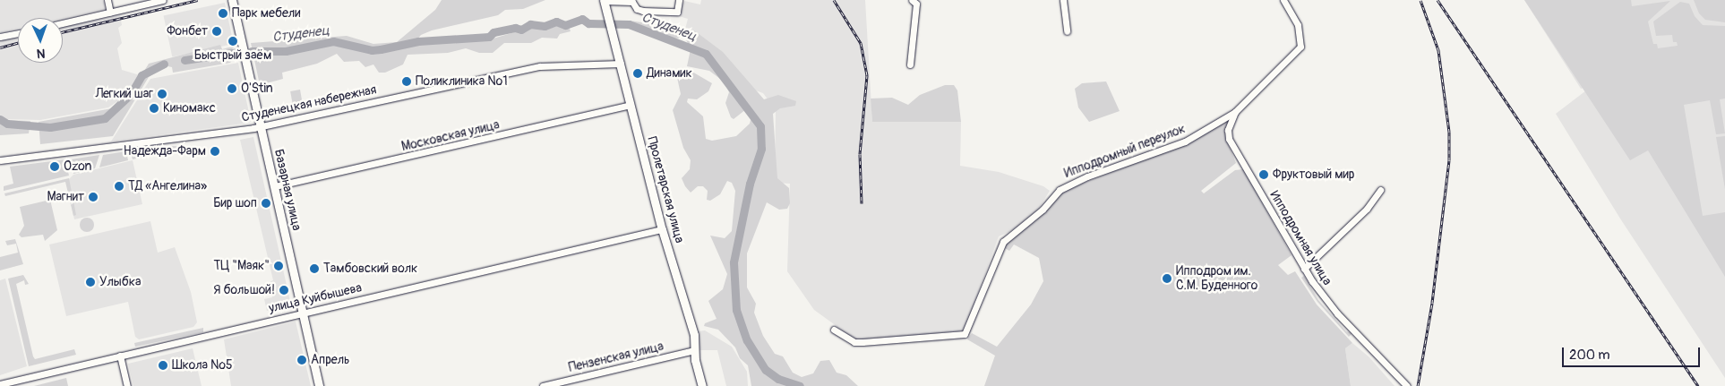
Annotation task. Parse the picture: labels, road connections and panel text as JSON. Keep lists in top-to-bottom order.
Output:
{
  "streets": {
    "main road": ["Базарная улица", "Пролетарская улица"],
    "street": [
      "Студенецкая набережная",
      "Московская улица",
      "Ипподромный переулок",
      "Ипподромная улица",
      "улица Куйбышева",
      "Пензенская улица"
    ]
  },
  "crossings": [
    ["Студенецкая набережная", "Базарная улица"],
    ["Студенецкая набережная", "Пролетарская улица"],
    ["Московская улица", "Базарная улица"],
    ["Московская улица", "Пролетарская улица"],
    ["Ипподромный переулок", "Ипподромная улица"],
    ["Базарная улица", "улица Куйбышева"],
    ["Пролетарская улица", "улица Куйбышева"],
    ["Пролетарская улица", "Пензенская улица"]
  ],
  "water": ["Студенец"],
  "places": [
    "Парк мебели",
    "Фонбет",
    "Быстрый заём",
    "Динамик",
    "Поликлиника №1",
    "O'Stin",
    "Легкий шаг",
    "Киномакс",
    "Надежда-Фарм",
    "Ozon",
    "Фруктовый мир",
    "ТД «Ангелина»",
    "Магнит",
    "Бир шоп",
    "ТЦ \"Маяк\"",
    "Тамбовский волк",
    "Ипподром им. С.М. Буденного",
    "Улыбка",
    "Я большой!",
    "Апрель",
    "Школа №5"
  ],
  "scale_bar": "200 m",
  "north": "bottom"
}
